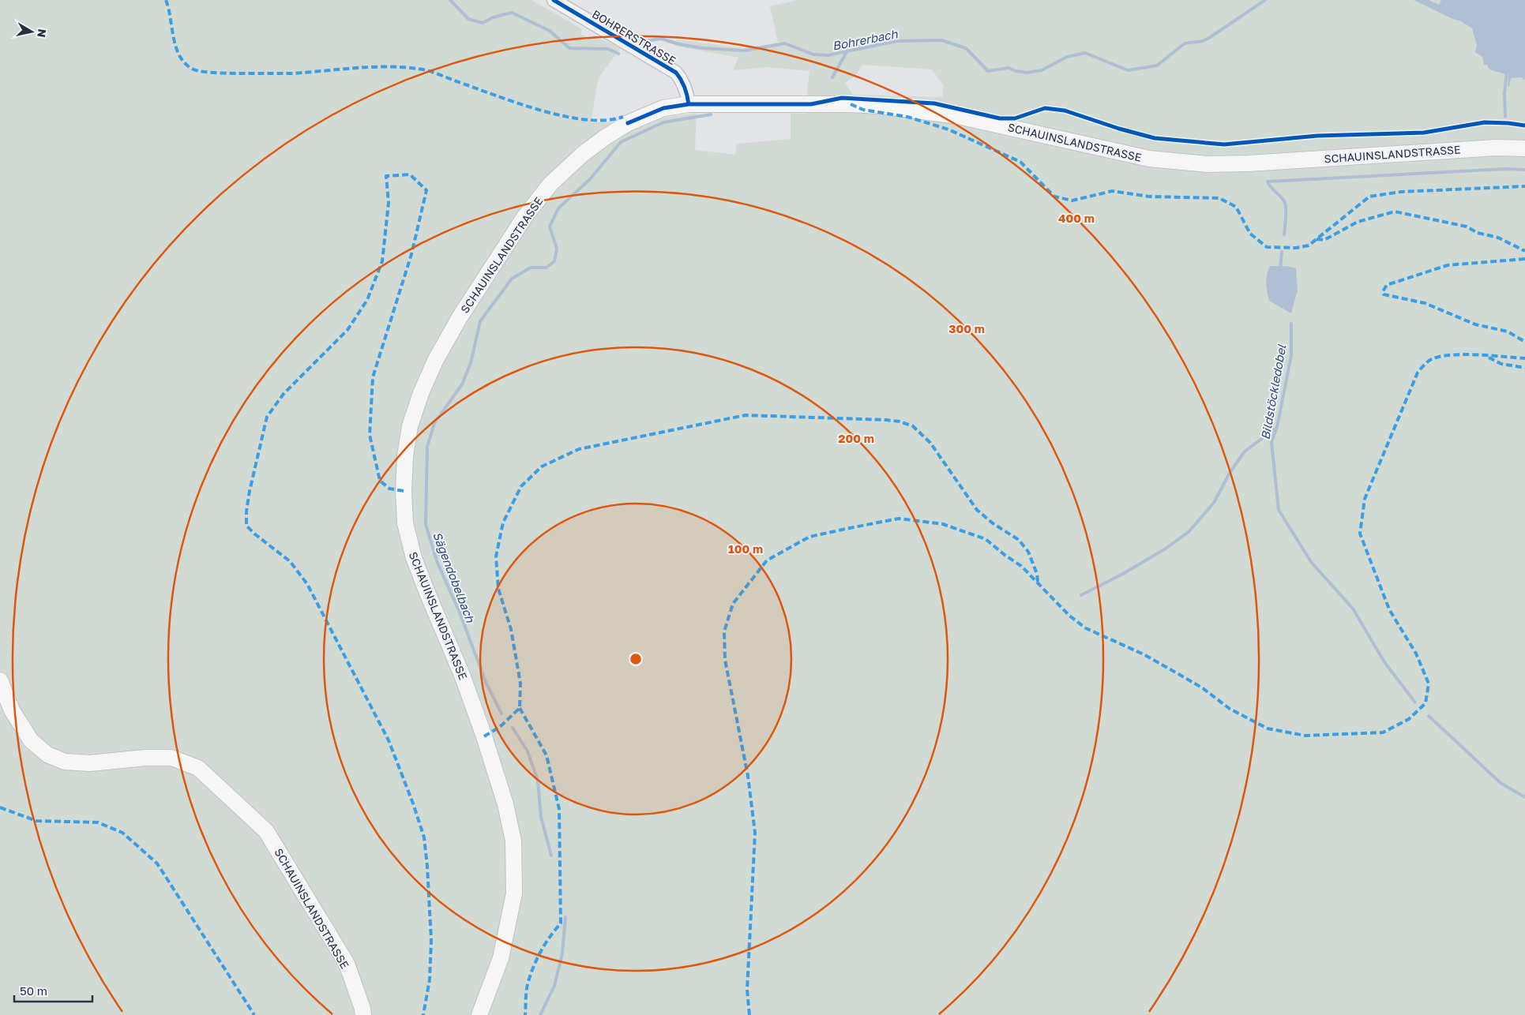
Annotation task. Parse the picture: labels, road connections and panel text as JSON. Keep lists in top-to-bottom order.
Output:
{
  "streets": {
    "main road": ["SCHAUINSLANDSTRASSE"],
    "street": ["BOHRERSTRASSE"]
  },
  "crossings": [
    ["BOHRERSTRASSE", "SCHAUINSLANDSTRASSE"]
  ],
  "water": ["Bohrerbach", "Bildstöckledobel", "Sägendobelbach"],
  "scale_bar": "50 m",
  "north": "right",
  "rings": [
    "400 m",
    "300 m",
    "200 m",
    "100 m"
  ]
}
